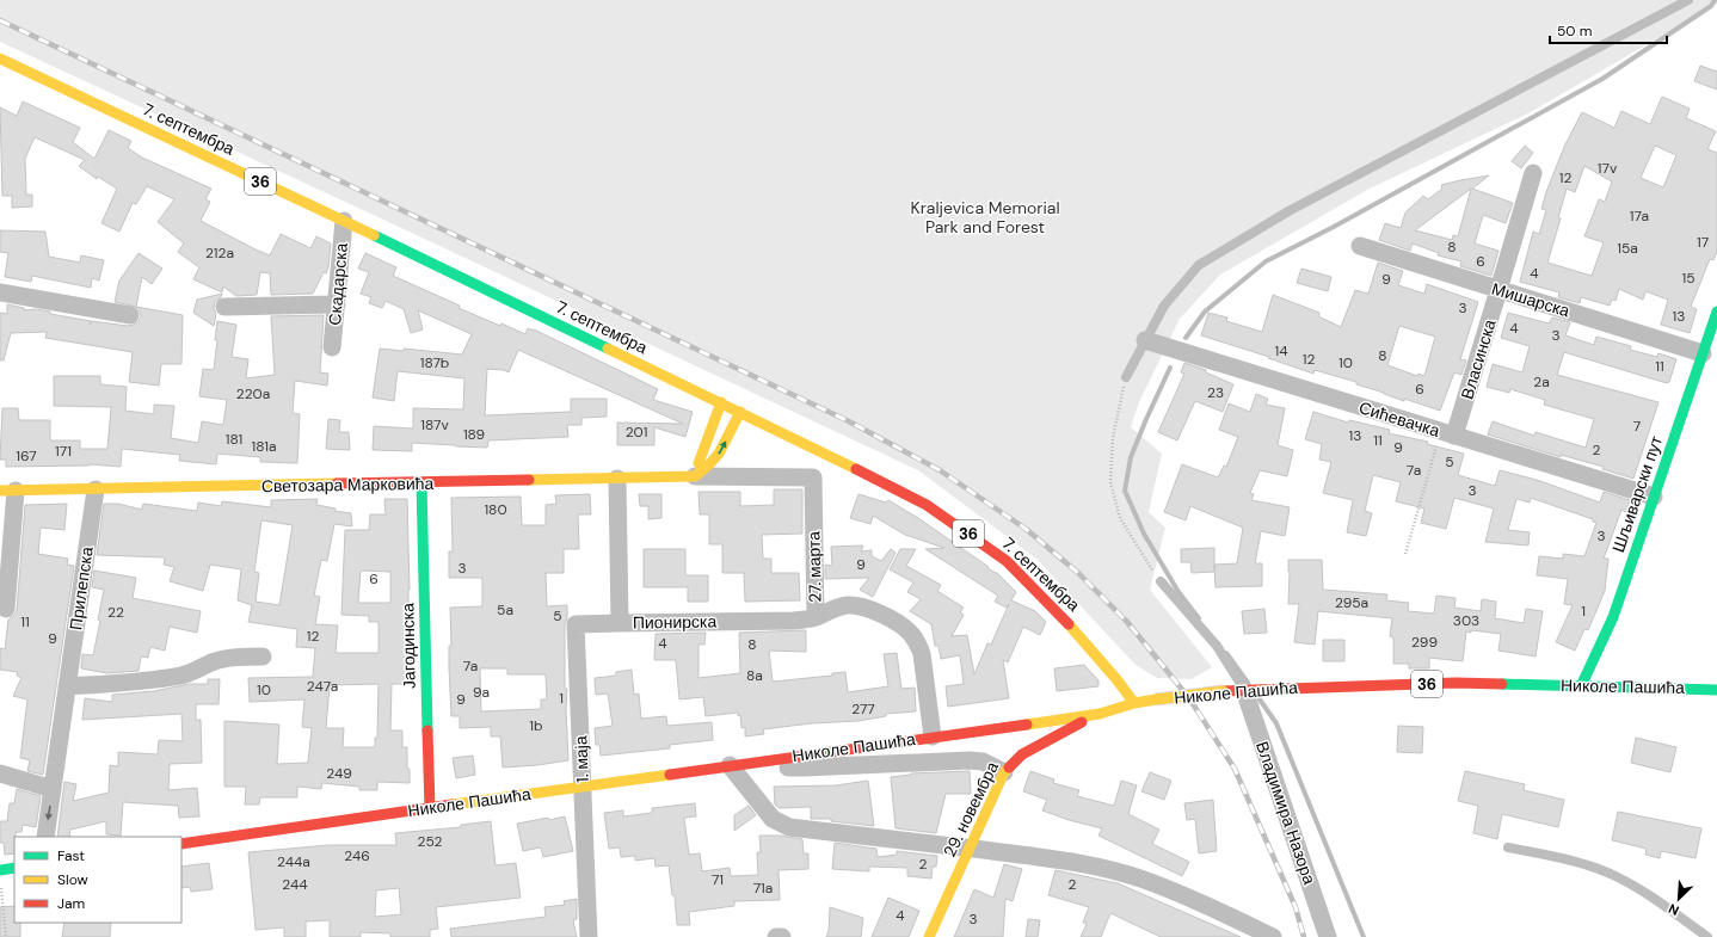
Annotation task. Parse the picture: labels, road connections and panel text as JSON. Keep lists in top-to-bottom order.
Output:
{
  "streets": {
    "street": [
      "7. септембра",
      "36",
      "Скадарска",
      "Мишарска",
      "Власинска",
      "Сићевачка",
      "Светозара Марковића",
      "Шљиварски пут",
      "27. марта",
      "Прилепска",
      "Пионирска",
      "Јагодинска",
      "Николе Пашића",
      "1. маја",
      "29. новембра",
      "Владимира Назора"
    ]
  },
  "crossings": [
    ["7. септембра", "Скадарска"],
    ["7. септембра", "Николе Пашића"],
    ["Мишарска", "Власинска"],
    ["Мишарска", "Шљиварски пут"],
    ["Власинска", "Сићевачка"],
    ["Сићевачка", "Шљиварски пут"],
    ["Светозара Марковића", "27. марта"],
    ["Светозара Марковића", "Прилепска"],
    ["Светозара Марковића", "Пионирска"],
    ["Светозара Марковића", "Јагодинска"],
    ["Шљиварски пут", "Николе Пашића"],
    ["27. марта", "Пионирска"],
    ["27. марта", "Николе Пашића"],
    ["Пионирска", "1. маја"],
    ["Јагодинска", "Николе Пашића"],
    ["Николе Пашића", "1. маја"],
    ["Николе Пашића", "29. новембра"],
    ["Николе Пашића", "Владимира Назора"]
  ],
  "parks": ["Kraljevica Memorial Park and Forest"],
  "house_numbers": [
    "17v",
    "12",
    "17a",
    "17",
    "8",
    "15a",
    "212a",
    "6",
    "4",
    "15",
    "9",
    "3",
    "13",
    "4",
    "3",
    "14",
    "8",
    "12",
    "187b",
    "10",
    "11",
    "2a",
    "6",
    "23",
    "220a",
    "187v",
    "7",
    "201",
    "189",
    "13",
    "181",
    "11",
    "181a",
    "9",
    "2",
    "171",
    "167",
    "5",
    "7a",
    "3",
    "180",
    "3",
    "9",
    "3",
    "6",
    "295a",
    "5a",
    "1",
    "22",
    "5",
    "303",
    "11",
    "12",
    "9",
    "299",
    "4",
    "8",
    "7a",
    "8a",
    "247a",
    "10",
    "9a",
    "1",
    "9",
    "277",
    "1b",
    "249",
    "252",
    "246",
    "244a",
    "2",
    "71",
    "244",
    "2",
    "71a",
    "4",
    "3"
  ],
  "legend": ["Fast", "Slow", "Jam"],
  "scale_bar": "50 m",
  "north": "bottom left"
}
